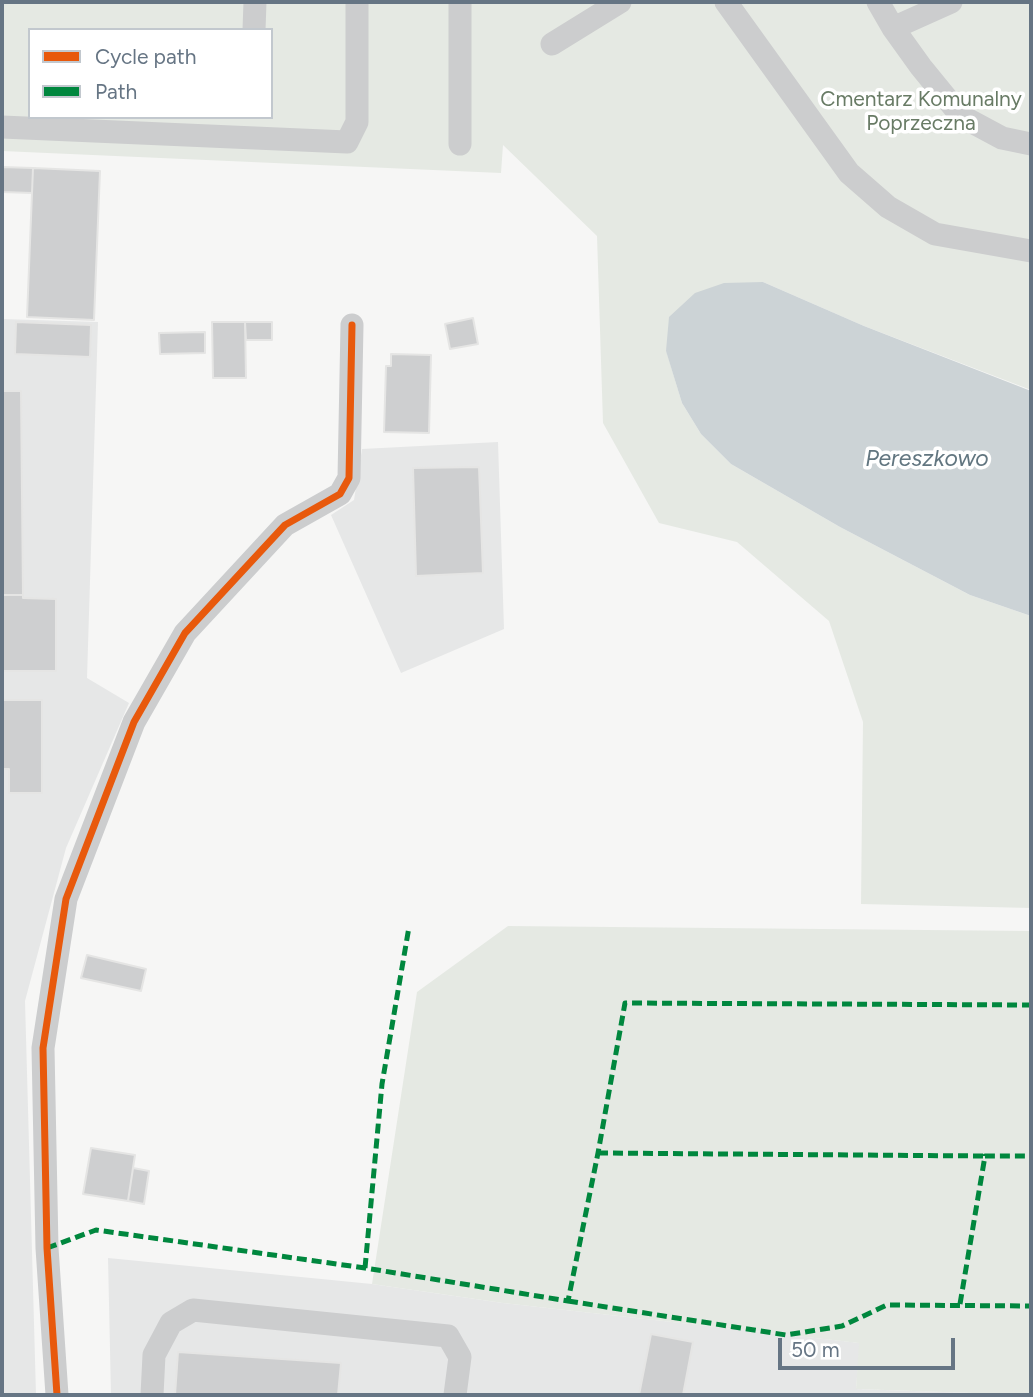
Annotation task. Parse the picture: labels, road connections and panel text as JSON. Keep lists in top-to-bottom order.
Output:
{
  "water": ["Pereszkowo"],
  "parks": ["Cmentarz Komunalny Poprzeczna"],
  "legend": ["Cycle path", "Path"],
  "scale_bar": "50 m"
}
